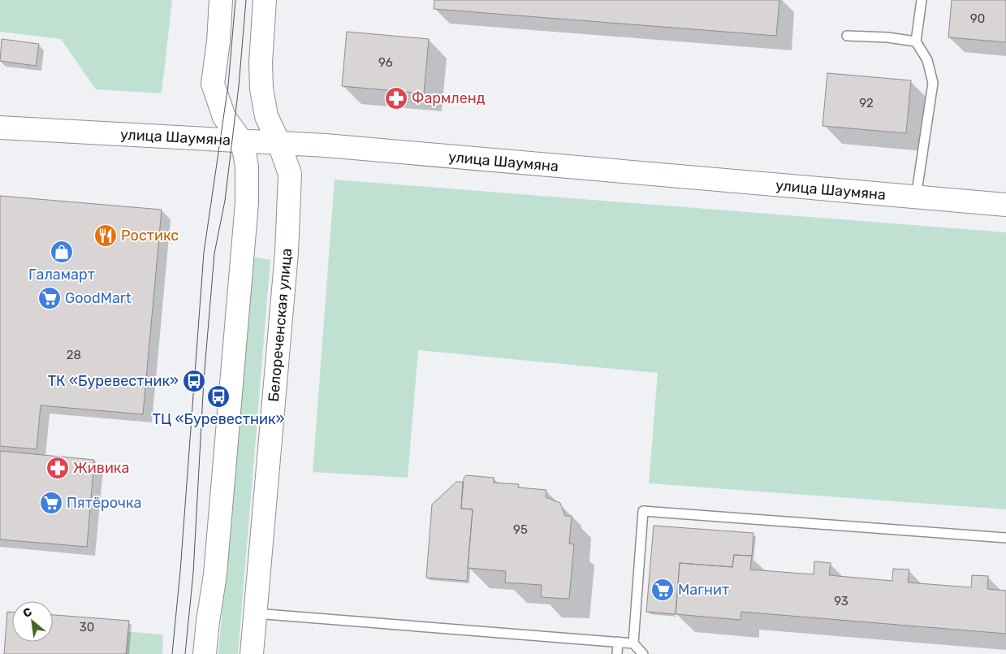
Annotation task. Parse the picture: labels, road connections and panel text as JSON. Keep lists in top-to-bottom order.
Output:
{
  "streets": {
    "street": ["улица Шаумяна", "Белореченская улица"]
  },
  "crossings": [
    ["улица Шаумяна", "Белореченская улица"]
  ],
  "places": {
    "pharmacy": ["Фармленд", "Живика"],
    "restaurant": ["Ростикс"],
    "shop": ["Галамарт"],
    "supermarket": ["GoodMart", "Пятёрочка", "Магнит"],
    "bus stop": ["ТК «Буревестник»", "ТЦ «Буревестник»"]
  },
  "house_numbers": [
    "90",
    "96",
    "92",
    "28",
    "95",
    "93",
    "30"
  ],
  "north": "top left"
}
